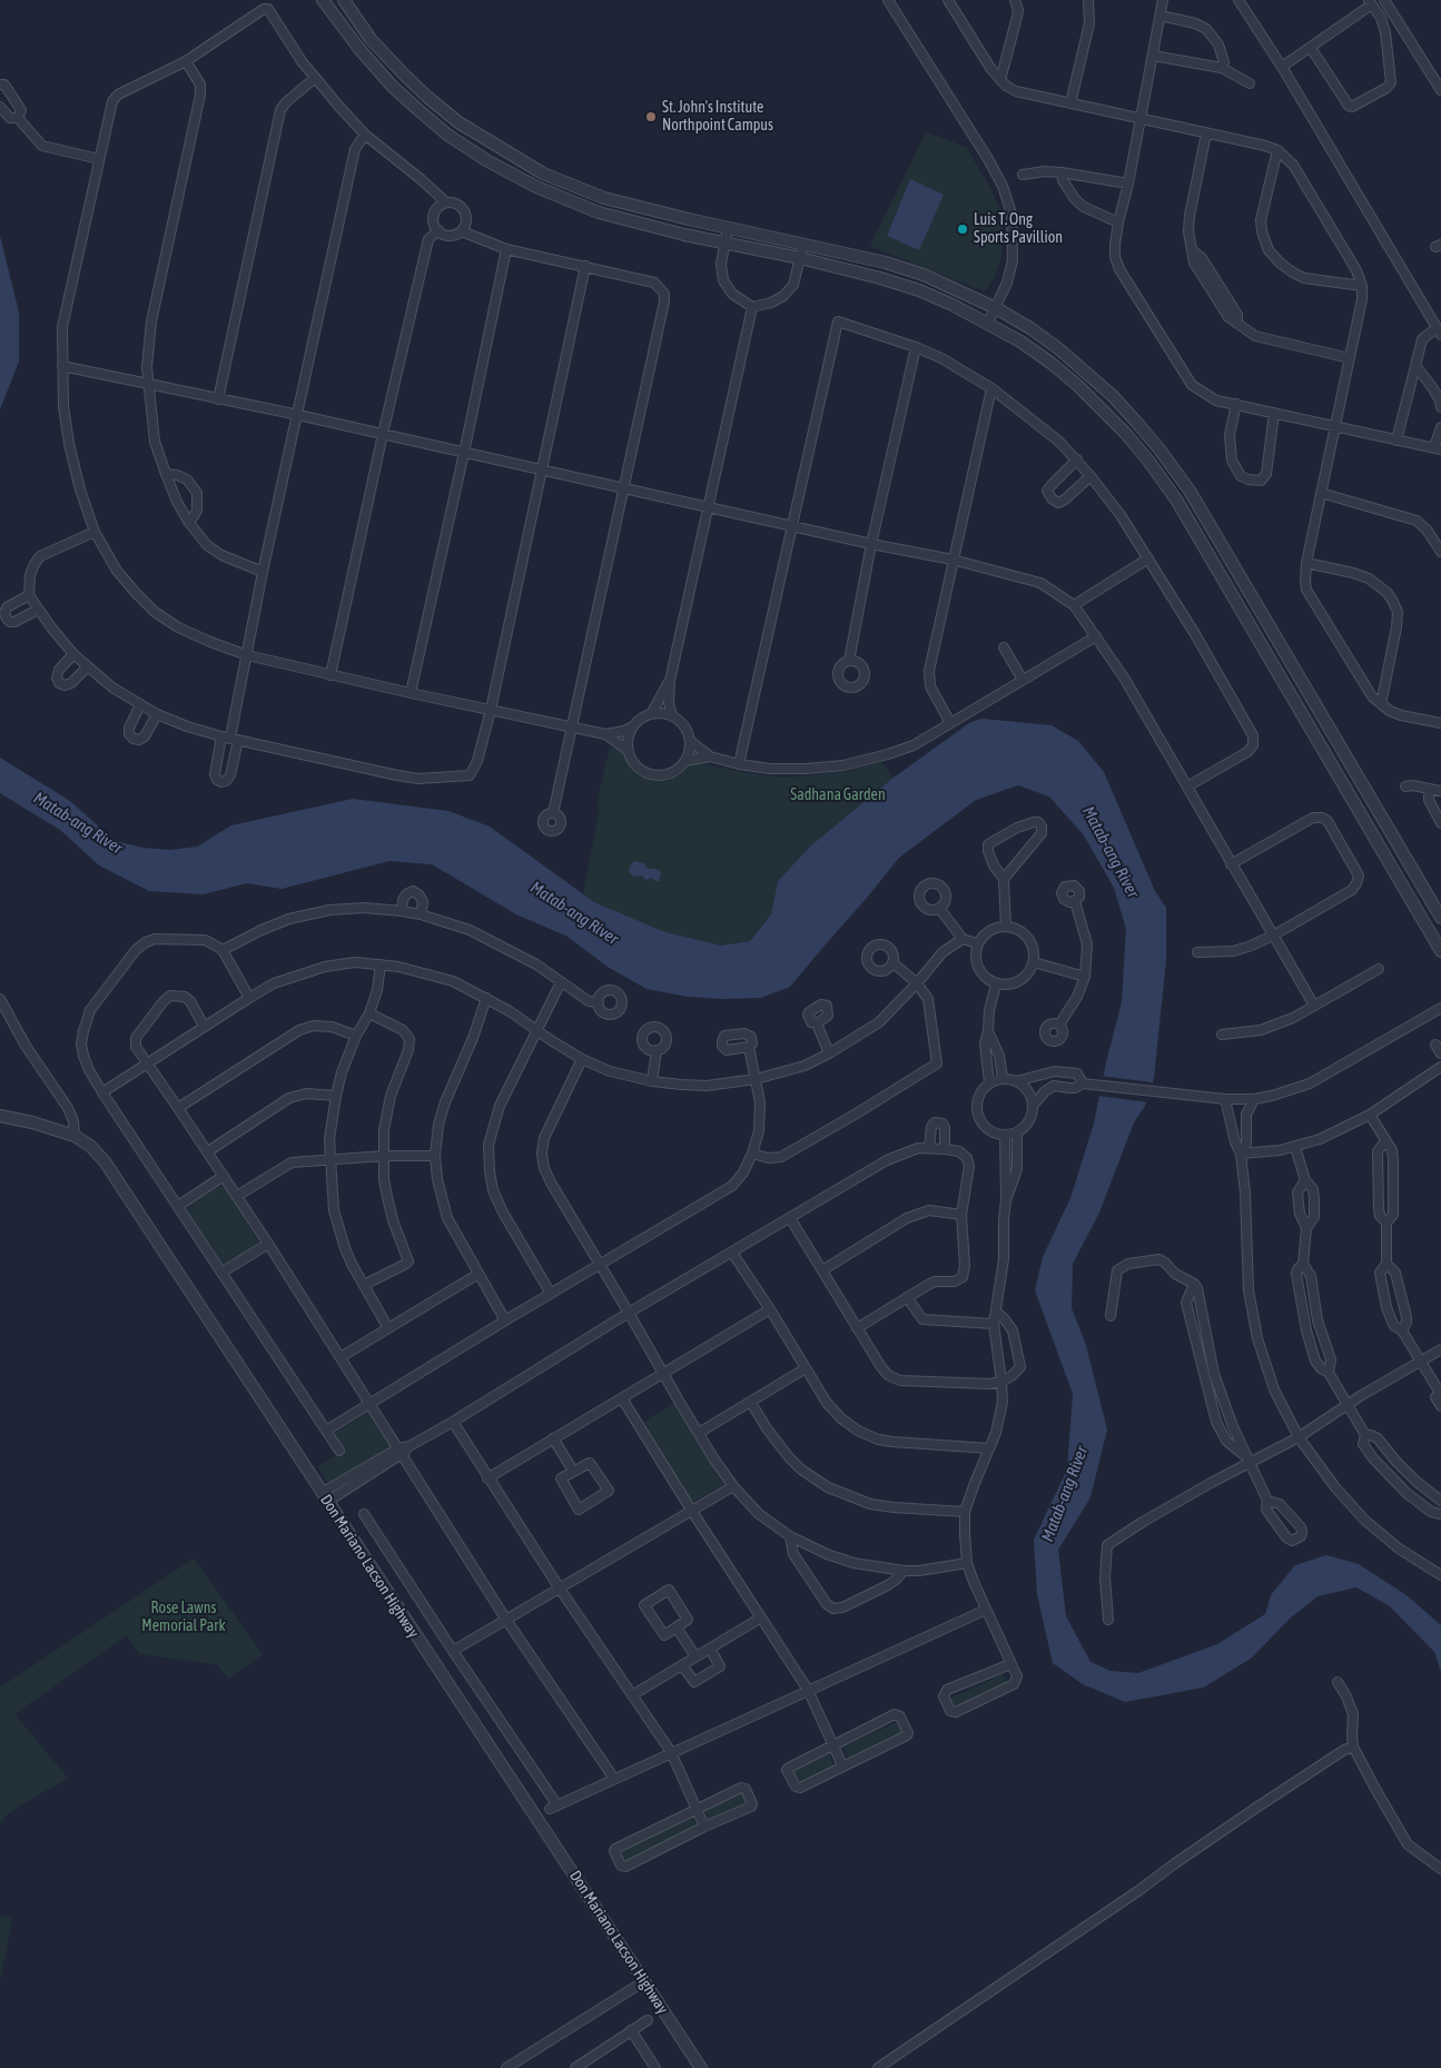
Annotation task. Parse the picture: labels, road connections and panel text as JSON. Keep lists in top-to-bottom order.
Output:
{
  "streets": {
    "street": ["Don Mariano Lacson Highway"]
  },
  "water": ["Matab-ang River"],
  "parks": ["Sadhana Garden", "Rose Lawns Memorial Park"],
  "places": ["St. John's Institute Northpoint Campus", "Luis T. Ong Sports Pavillion"]
}
